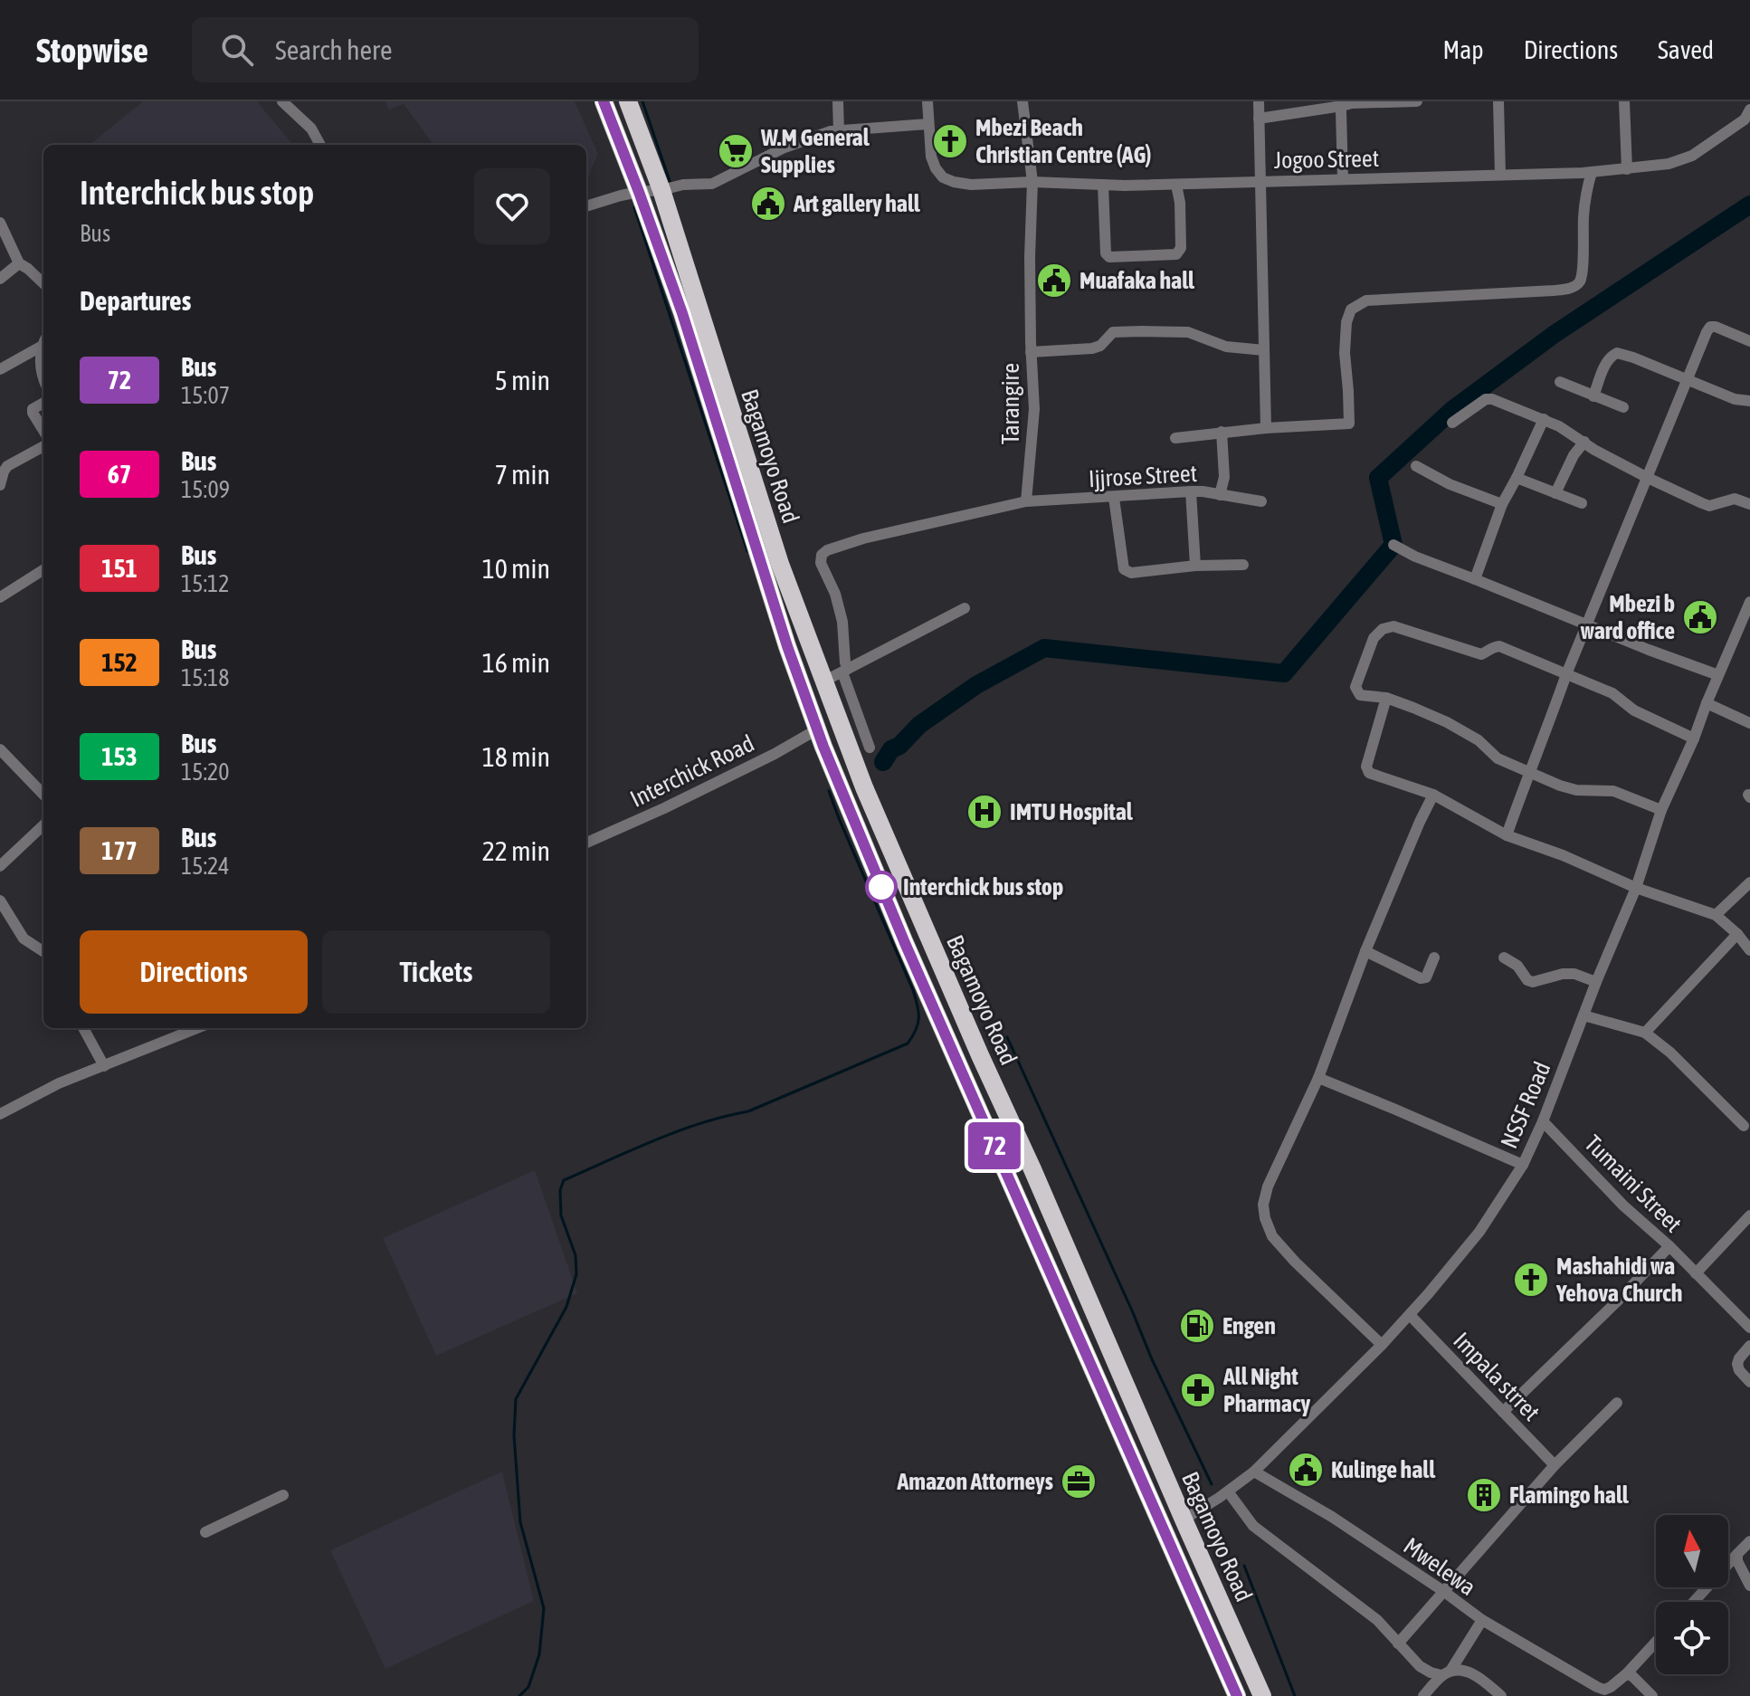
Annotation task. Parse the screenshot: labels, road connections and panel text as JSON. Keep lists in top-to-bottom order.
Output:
{
  "streets": {
    "highway": ["Bagamoyo Road"],
    "street": [
      "Jogoo Street",
      "Tarangire",
      "Ijjrose Street",
      "Interchick Road",
      "NSSF Road",
      "Tumaini Street",
      "Impala strret",
      "Mwelewa"
    ]
  },
  "crossings": [
    ["Jogoo Street", "Tarangire"],
    ["Tarangire", "Ijjrose Street"],
    ["Bagamoyo Road", "Interchick Road"],
    ["Bagamoyo Road", "NSSF Road"],
    ["NSSF Road", "Tumaini Street"],
    ["NSSF Road", "Impala strret"],
    ["NSSF Road", "Mwelewa"]
  ],
  "places": {
    "church": ["Mbezi Beach Christian Centre (AG)", "Mashahidi wa Yehova Church"],
    "supermarket": ["W.M General Supplies"],
    "public building": [
      "Art gallery hall",
      "Muafaka hall",
      "Mbezi b ward office",
      "Kulinge hall"
    ],
    "hospital": ["IMTU Hospital"],
    "other": ["Interchick bus stop"],
    "fuel station": ["Engen"],
    "pharmacy": ["All Night Pharmacy"],
    "office": ["Amazon Attorneys"],
    "building": ["Flamingo hall"]
  },
  "lines": ["bus line 72"],
  "north": "top",
  "page": {
    "header": "Stopwise",
    "search": "Search here",
    "nav": ["Map", "Directions", "Saved"],
    "on_map": "72",
    "heading": [
      ["Interchick bus stop", "Bus"],
      "Departures"
    ],
    "list": [
      {
        "mark": "72",
        "name": "Bus",
        "note": "15:07",
        "value": "5 min"
      },
      {
        "mark": "67",
        "name": "Bus",
        "note": "15:09",
        "value": "7 min"
      },
      {
        "mark": "151",
        "name": "Bus",
        "note": "15:12",
        "value": "10 min"
      },
      {
        "mark": "152",
        "name": "Bus",
        "note": "15:18",
        "value": "16 min"
      },
      {
        "mark": "153",
        "name": "Bus",
        "note": "15:20",
        "value": "18 min"
      },
      {
        "mark": "177",
        "name": "Bus",
        "note": "15:24",
        "value": "22 min"
      }
    ],
    "buttons": ["Directions", "Tickets"]
  }
}
